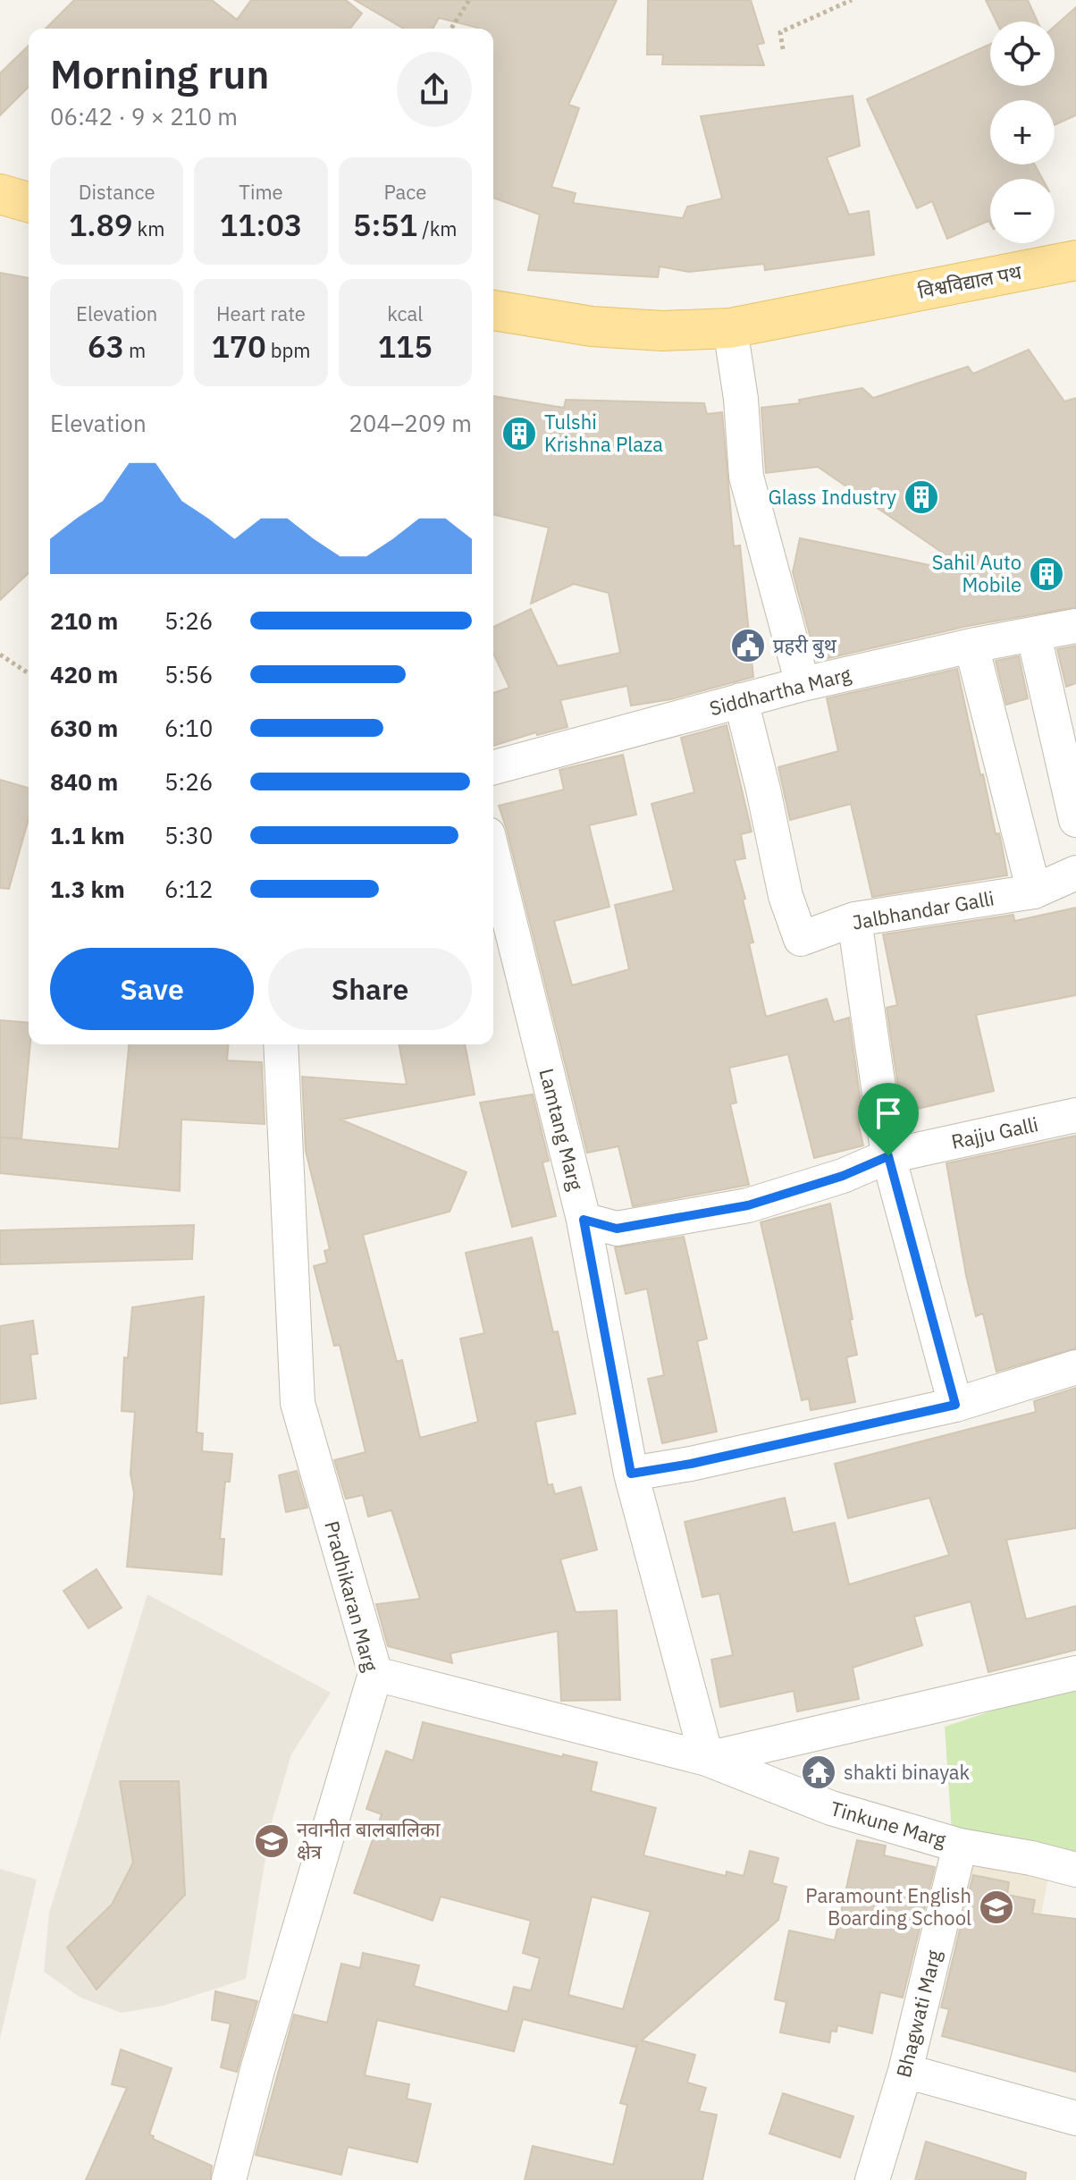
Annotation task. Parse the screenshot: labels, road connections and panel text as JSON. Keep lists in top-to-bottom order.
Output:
{
  "streets": {
    "main road": ["विश्वविद्याल पथ"],
    "street": [
      "Siddhartha Marg",
      "Jalbhandar Galli",
      "Lamtang Marg",
      "Rajju Galli",
      "Pradhikaran Marg",
      "Tinkune Marg",
      "Bhagwati Marg"
    ]
  },
  "crossings": [
    ["Siddhartha Marg", "Jalbhandar Galli"],
    ["Lamtang Marg", "Rajju Galli"],
    ["Lamtang Marg", "Tinkune Marg"],
    ["Pradhikaran Marg", "Tinkune Marg"],
    ["Tinkune Marg", "Bhagwati Marg"]
  ],
  "places": {
    "building": ["Tulshi Krishna Plaza", "Glass Industry", "Sahil Auto Mobile"],
    "public building": ["प्रहरी बुथ"],
    "temple": ["shakti binayak"],
    "school or university": ["नवानीत बालबालिका क्षेत्र", "Paramount English Boarding School"]
  },
  "page": {
    "map_buttons": ["+", "−"],
    "heading": ["Morning run", "06:42 · 9 × 210 m"],
    "stats": [
      ["Distance", "1.89 km"],
      ["Time", "11:03"],
      ["Pace", "5:51 /km"],
      ["Elevation", "63 m"],
      ["Heart rate", "170 bpm"],
      ["kcal", "115"]
    ],
    "chart": ["Elevation", "204–209 m"],
    "list": [
      {
        "name": "210 m",
        "note": "5:26"
      },
      {
        "name": "420 m",
        "note": "5:56"
      },
      {
        "name": "630 m",
        "note": "6:10"
      },
      {
        "name": "840 m",
        "note": "5:26"
      },
      {
        "name": "1.1 km",
        "note": "5:30"
      },
      {
        "name": "1.3 km",
        "note": "6:12"
      }
    ],
    "buttons": ["Save", "Share"]
  }
}
